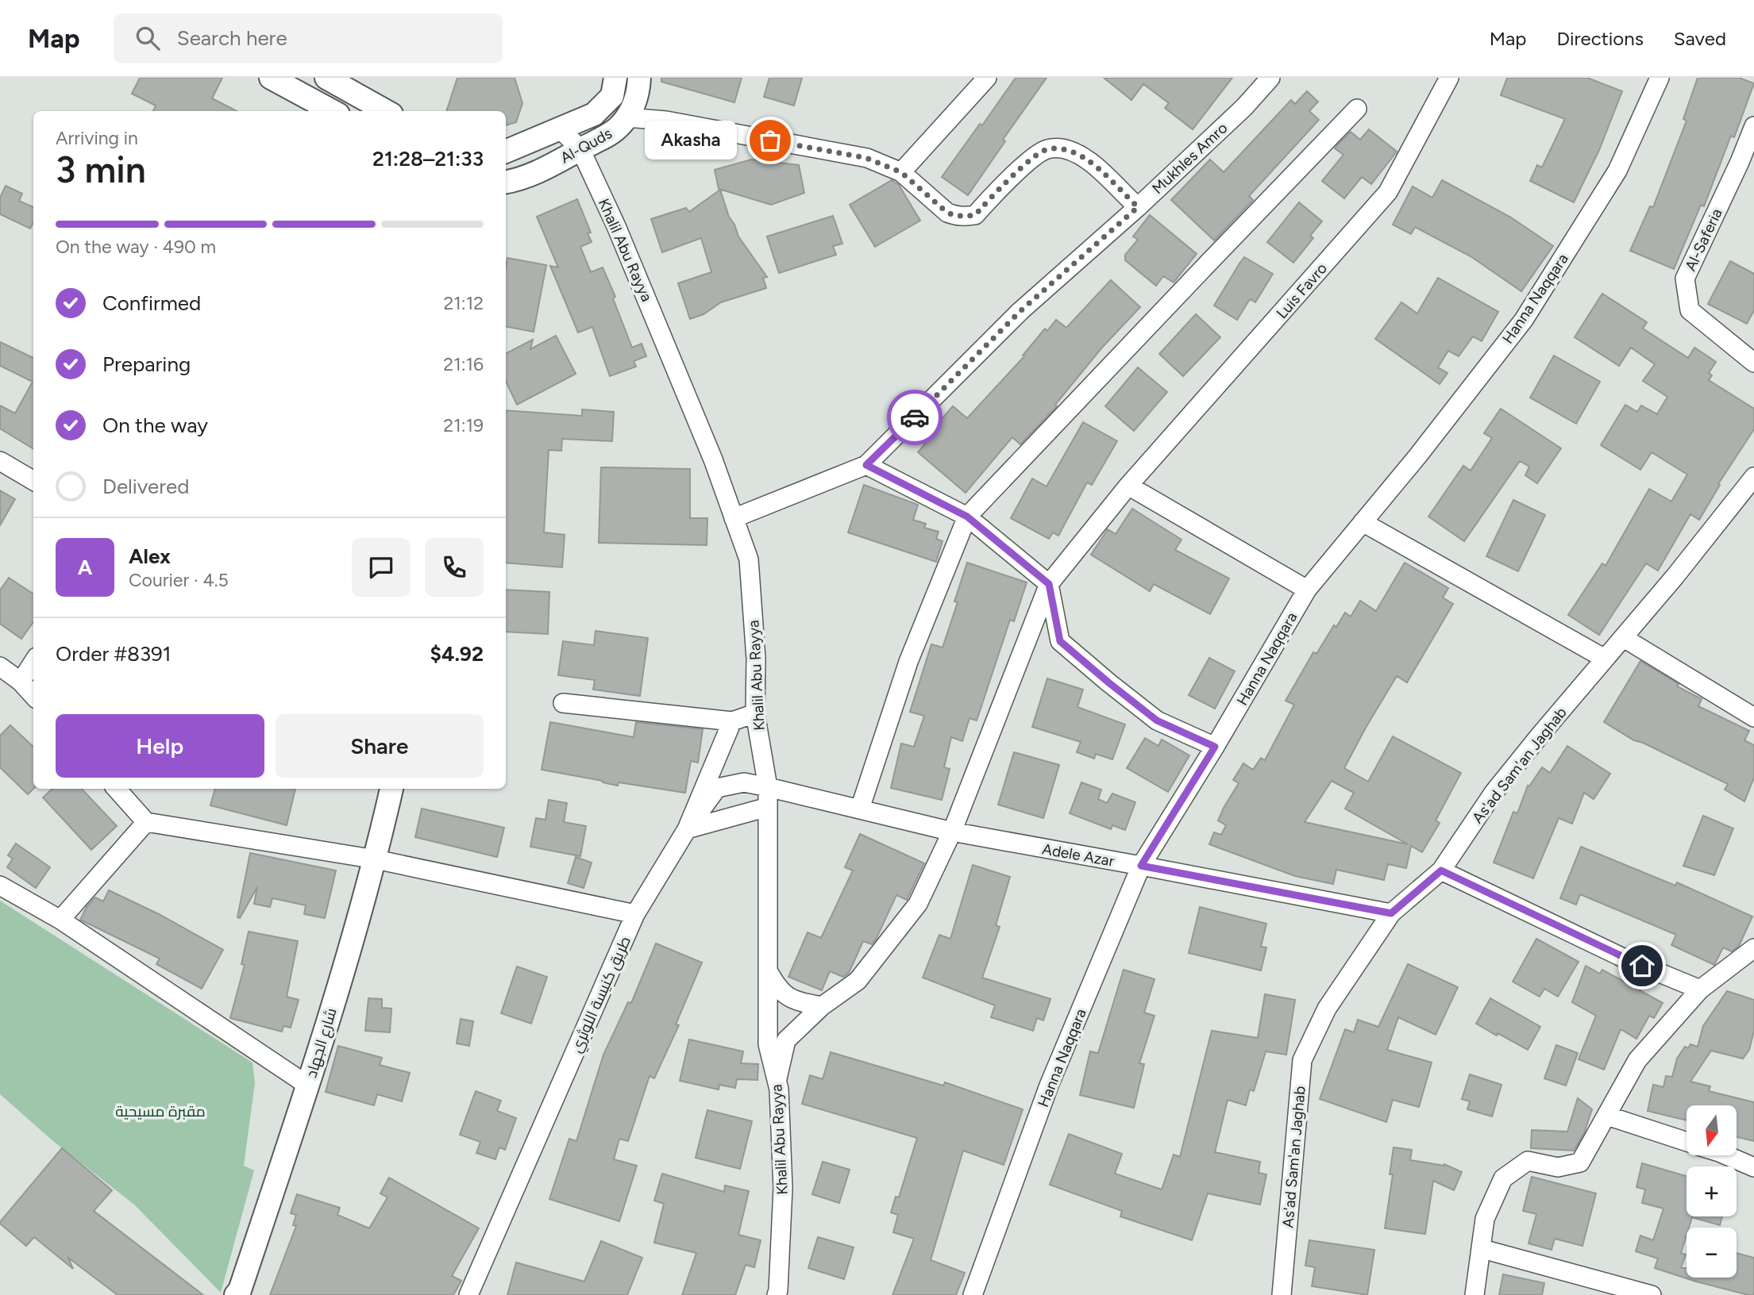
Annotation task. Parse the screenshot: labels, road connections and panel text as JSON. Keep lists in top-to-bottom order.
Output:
{
  "streets": {
    "street": [
      "Al-Quds",
      "Mukhles Amro",
      "Al-Saferia",
      "Khalil Abu Rayya",
      "Luis Favro",
      "Hanna Naqqara",
      "As'ad Sam'an Jaghab",
      "Adele Azar",
      "طريق كنيسة اللوثري",
      "شارع الجهاد"
    ]
  },
  "crossings": [
    ["Al-Quds", "Khalil Abu Rayya"],
    ["Khalil Abu Rayya", "Luis Favro"],
    ["Khalil Abu Rayya", "Adele Azar"],
    ["Luis Favro", "Adele Azar"],
    ["Hanna Naqqara", "Adele Azar"],
    ["As'ad Sam'an Jaghab", "Adele Azar"],
    ["Adele Azar", "طريق كنيسة اللوثري"]
  ],
  "parks": ["مقبرة مسيحية"],
  "places": ["Akasha"],
  "north": "bottom",
  "page": {
    "header": "Map",
    "search": "Search here",
    "nav": ["Map", "Directions", "Saved"],
    "heading": ["3 min", "Arriving in", "21:28–21:33"],
    "panel": [
      "Alex",
      "Courier · 4.5",
      "Order #8391",
      "$4.92"
    ],
    "bubble": "Akasha",
    "bar": "On the way · 490 m",
    "list": [
      ["Confirmed", "21:12"],
      ["Preparing", "21:16"],
      ["On the way", "21:19"],
      "Delivered"
    ],
    "round": "A",
    "buttons": ["Help", "Share"],
    "map_buttons": ["+", "−"]
  }
}
